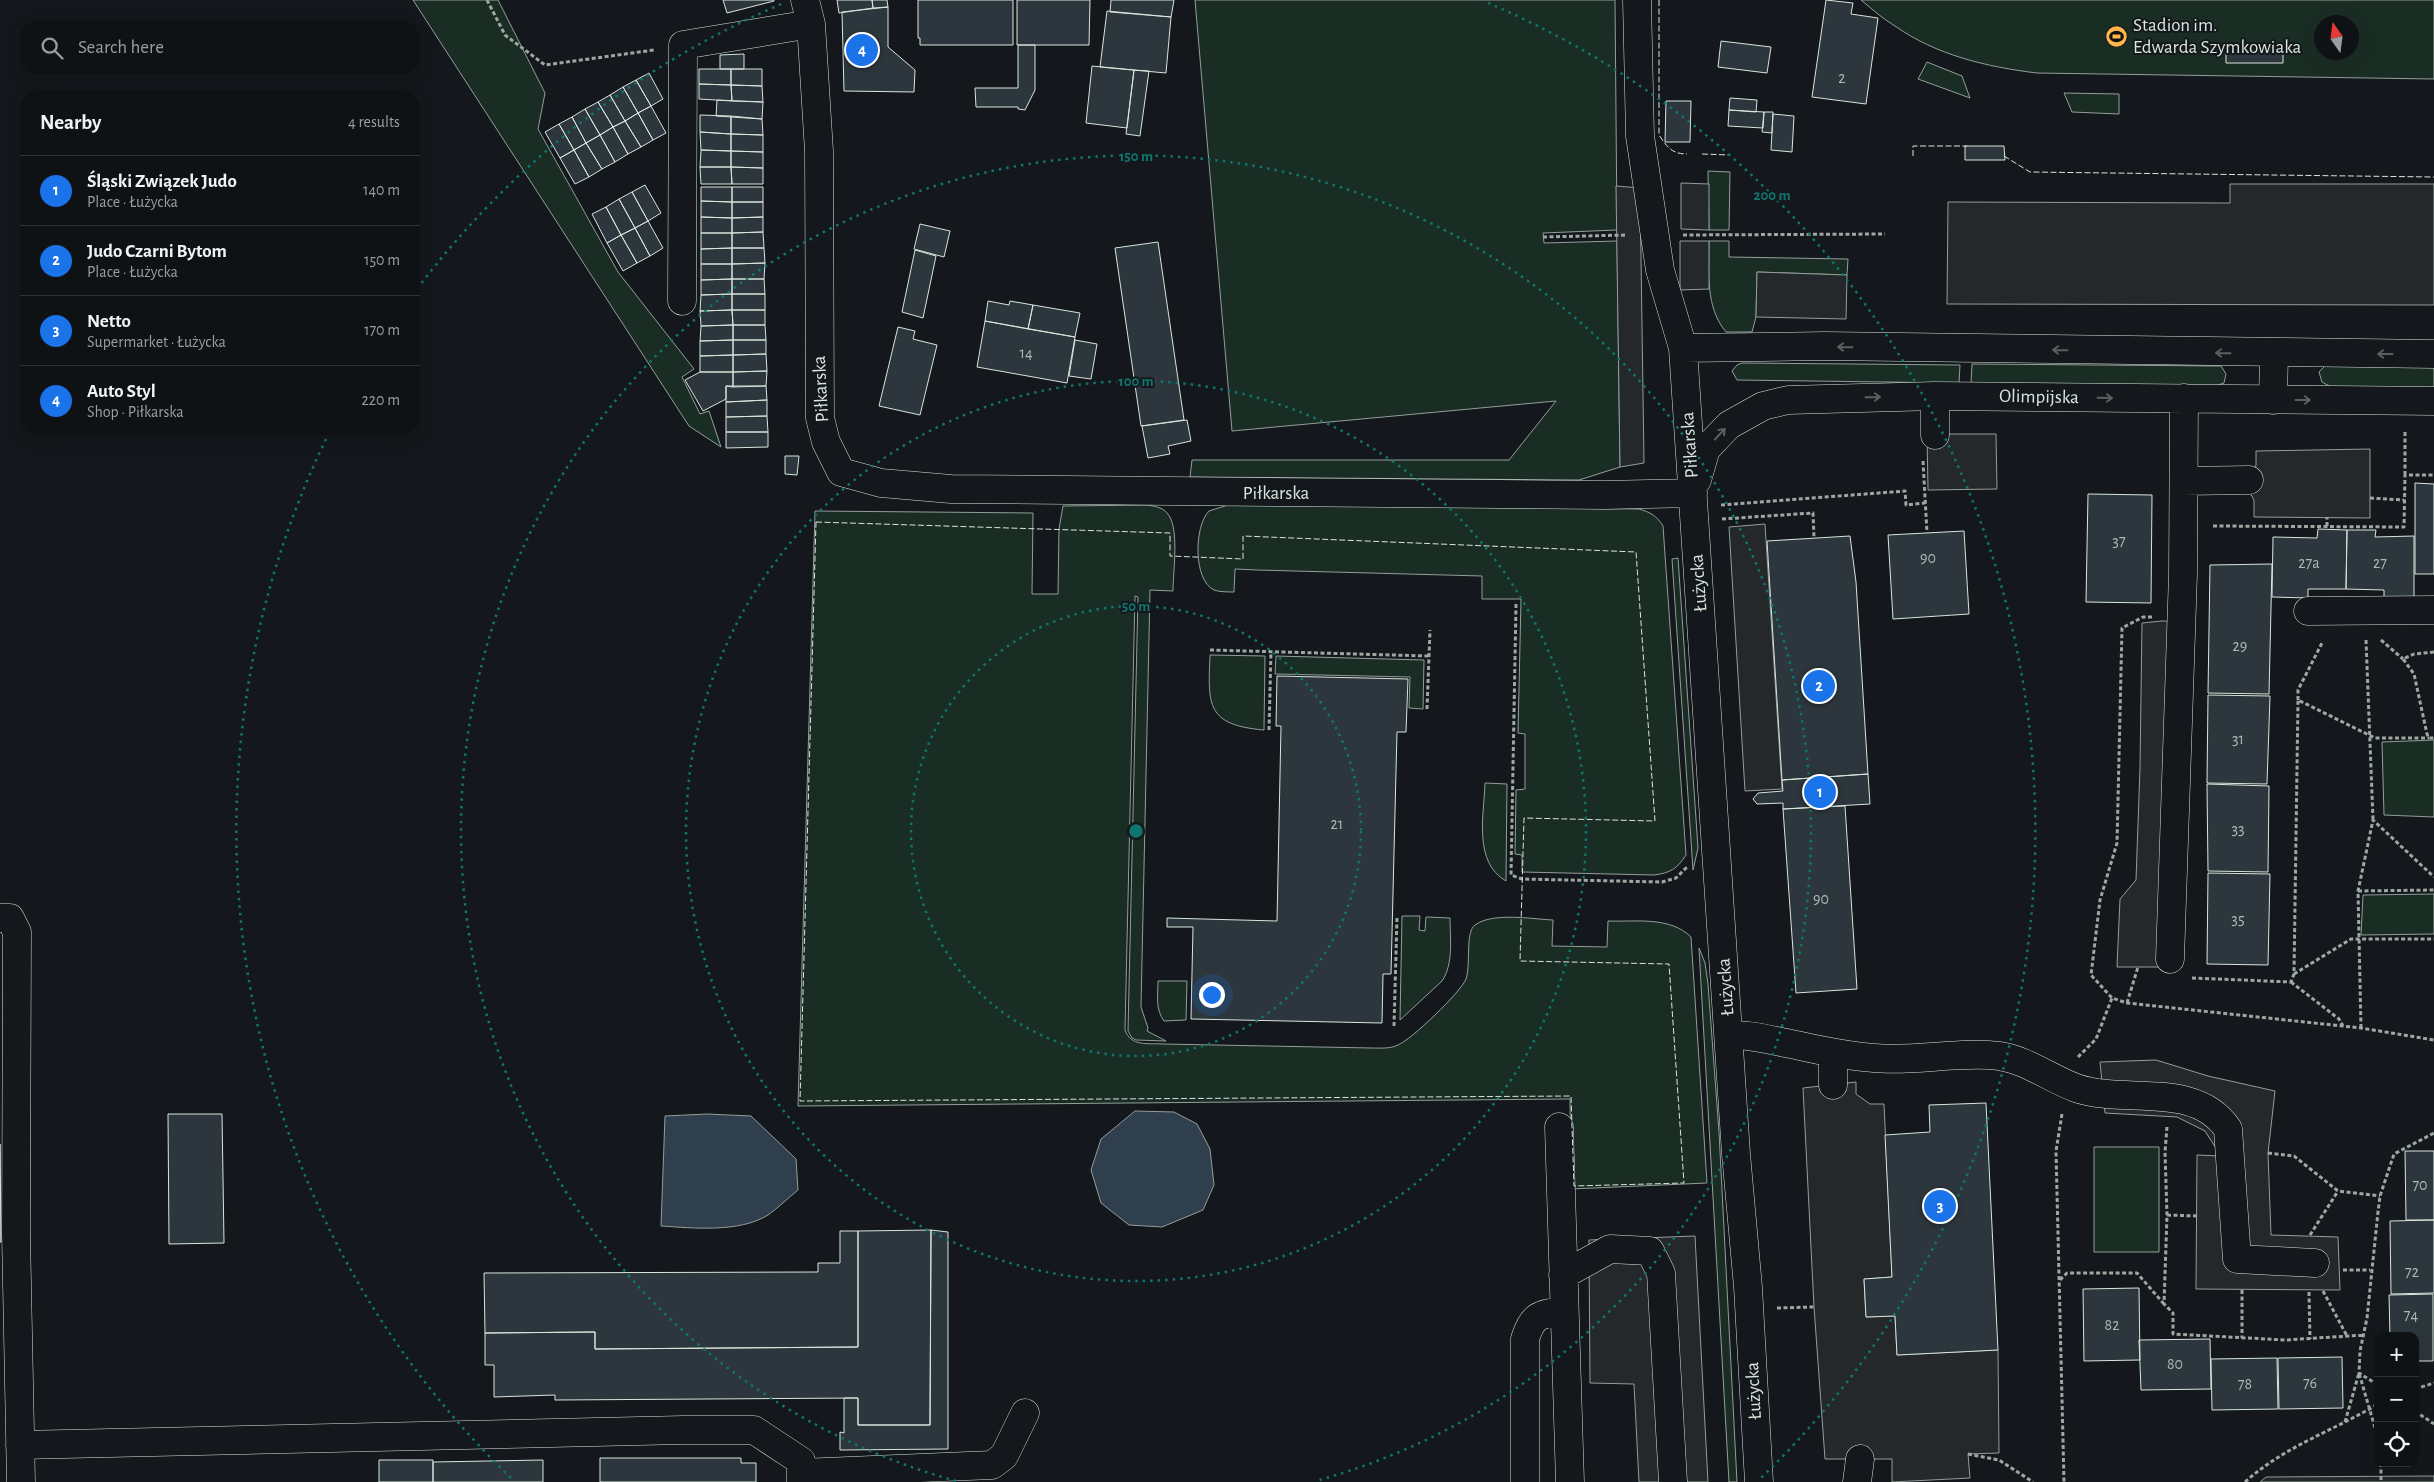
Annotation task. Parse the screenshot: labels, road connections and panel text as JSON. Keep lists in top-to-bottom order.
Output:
{
  "streets": {
    "street": ["Piłkarska", "Olimpijska", "Łużycka"]
  },
  "crossings": [
    ["Piłkarska", "Olimpijska"],
    ["Piłkarska", "Łużycka"],
    ["Olimpijska", "Łużycka"]
  ],
  "places": {
    "sports": ["Stadion im. Edwarda Szymkowiaka"]
  },
  "house_numbers": [
    "2",
    "14",
    "37",
    "90",
    "27a",
    "27",
    "29",
    "31",
    "21",
    "33",
    "90",
    "35",
    "70",
    "72",
    "74",
    "82",
    "80",
    "76",
    "78"
  ],
  "north": "top",
  "page": {
    "search": "Search here",
    "pins": [
      "4",
      "2",
      "1",
      "3"
    ],
    "heading": ["Nearby", "4 results"],
    "list": [
      {
        "mark": "1",
        "name": "Śląski Związek Judo",
        "note": "Place · Łużycka",
        "value": "140 m"
      },
      {
        "mark": "2",
        "name": "Judo Czarni Bytom",
        "note": "Place · Łużycka",
        "value": "150 m"
      },
      {
        "mark": "3",
        "name": "Netto",
        "note": "Supermarket · Łużycka",
        "value": "170 m"
      },
      {
        "mark": "4",
        "name": "Auto Styl",
        "note": "Shop · Piłkarska",
        "value": "220 m"
      }
    ],
    "map_buttons": ["+", "−"]
  },
  "rings": [
    "150 m",
    "200 m",
    "100 m",
    "50 m"
  ]
}
